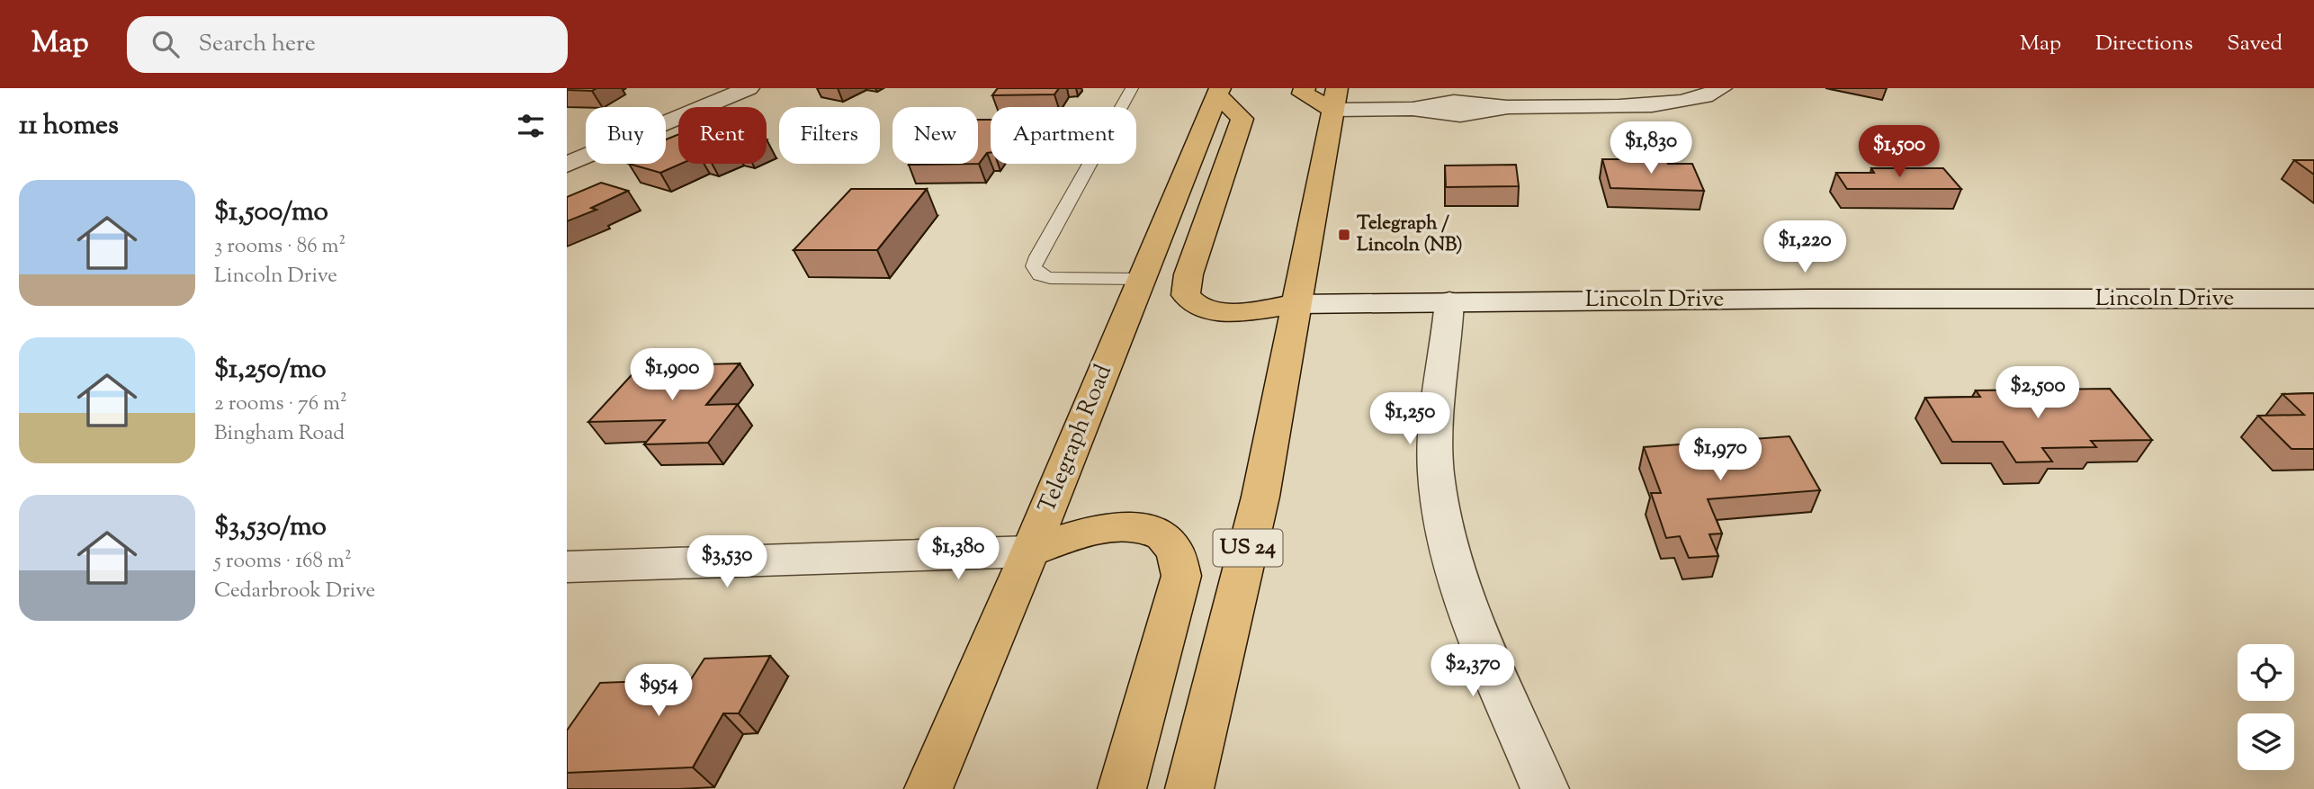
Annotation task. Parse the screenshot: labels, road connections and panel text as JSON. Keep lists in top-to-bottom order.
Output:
{
  "streets": {
    "highway": ["Telegraph Road", "US 24"],
    "street": ["Lincoln Drive"]
  },
  "crossings": [
    ["Lincoln Drive", "US 24"]
  ],
  "places": {
    "transit": ["Telegraph / Lincoln (NB)"]
  },
  "page": {
    "header": "Map",
    "search": "Search here",
    "nav": ["Map", "Directions", "Saved"],
    "heading": "11 homes",
    "chip": [
      "Buy",
      "Rent",
      "Filters",
      "New",
      "Apartment"
    ],
    "price": [
      "$1,830",
      "$1,500",
      "$1,220",
      "$1,900",
      "$2,500",
      "$1,250",
      "$1,970",
      "$1,380",
      "$3,530",
      "$2,370",
      "$954"
    ],
    "list": [
      {
        "name": "$1,500/mo",
        "note": "3 rooms · 86 m² · Lincoln Drive"
      },
      {
        "name": "$1,250/mo",
        "note": "2 rooms · 76 m² · Bingham Road"
      },
      {
        "name": "$3,530/mo",
        "note": "5 rooms · 168 m² · Cedarbrook Drive"
      }
    ]
  }
}
